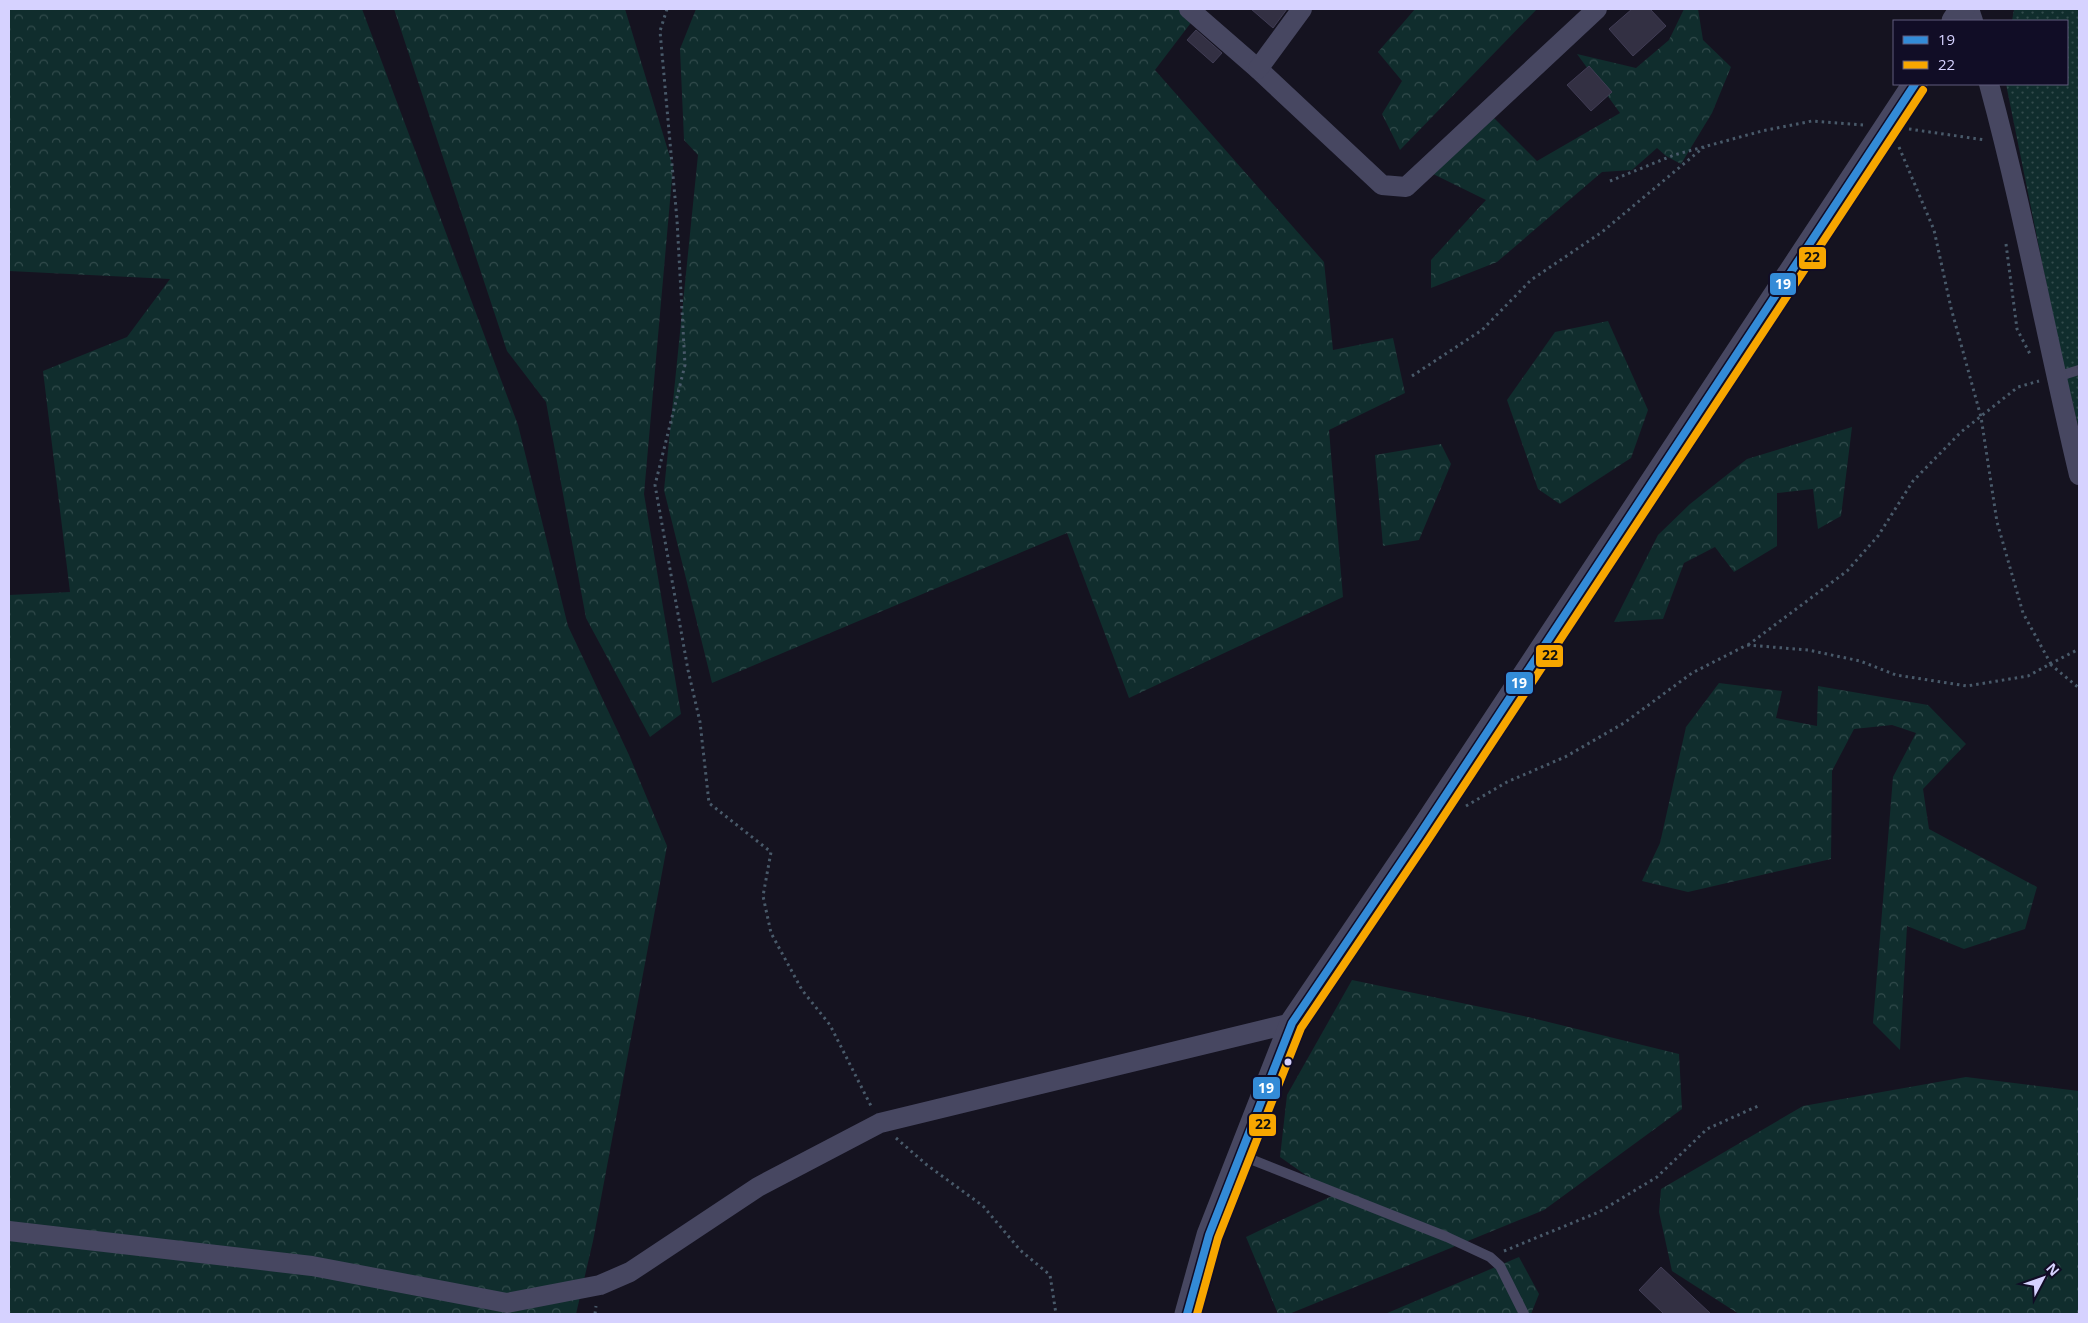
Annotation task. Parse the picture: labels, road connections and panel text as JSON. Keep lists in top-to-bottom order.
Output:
{
  "lines": ["transit line 19", "transit line 22"],
  "legend": ["19", "22"],
  "north": "top right"
}
